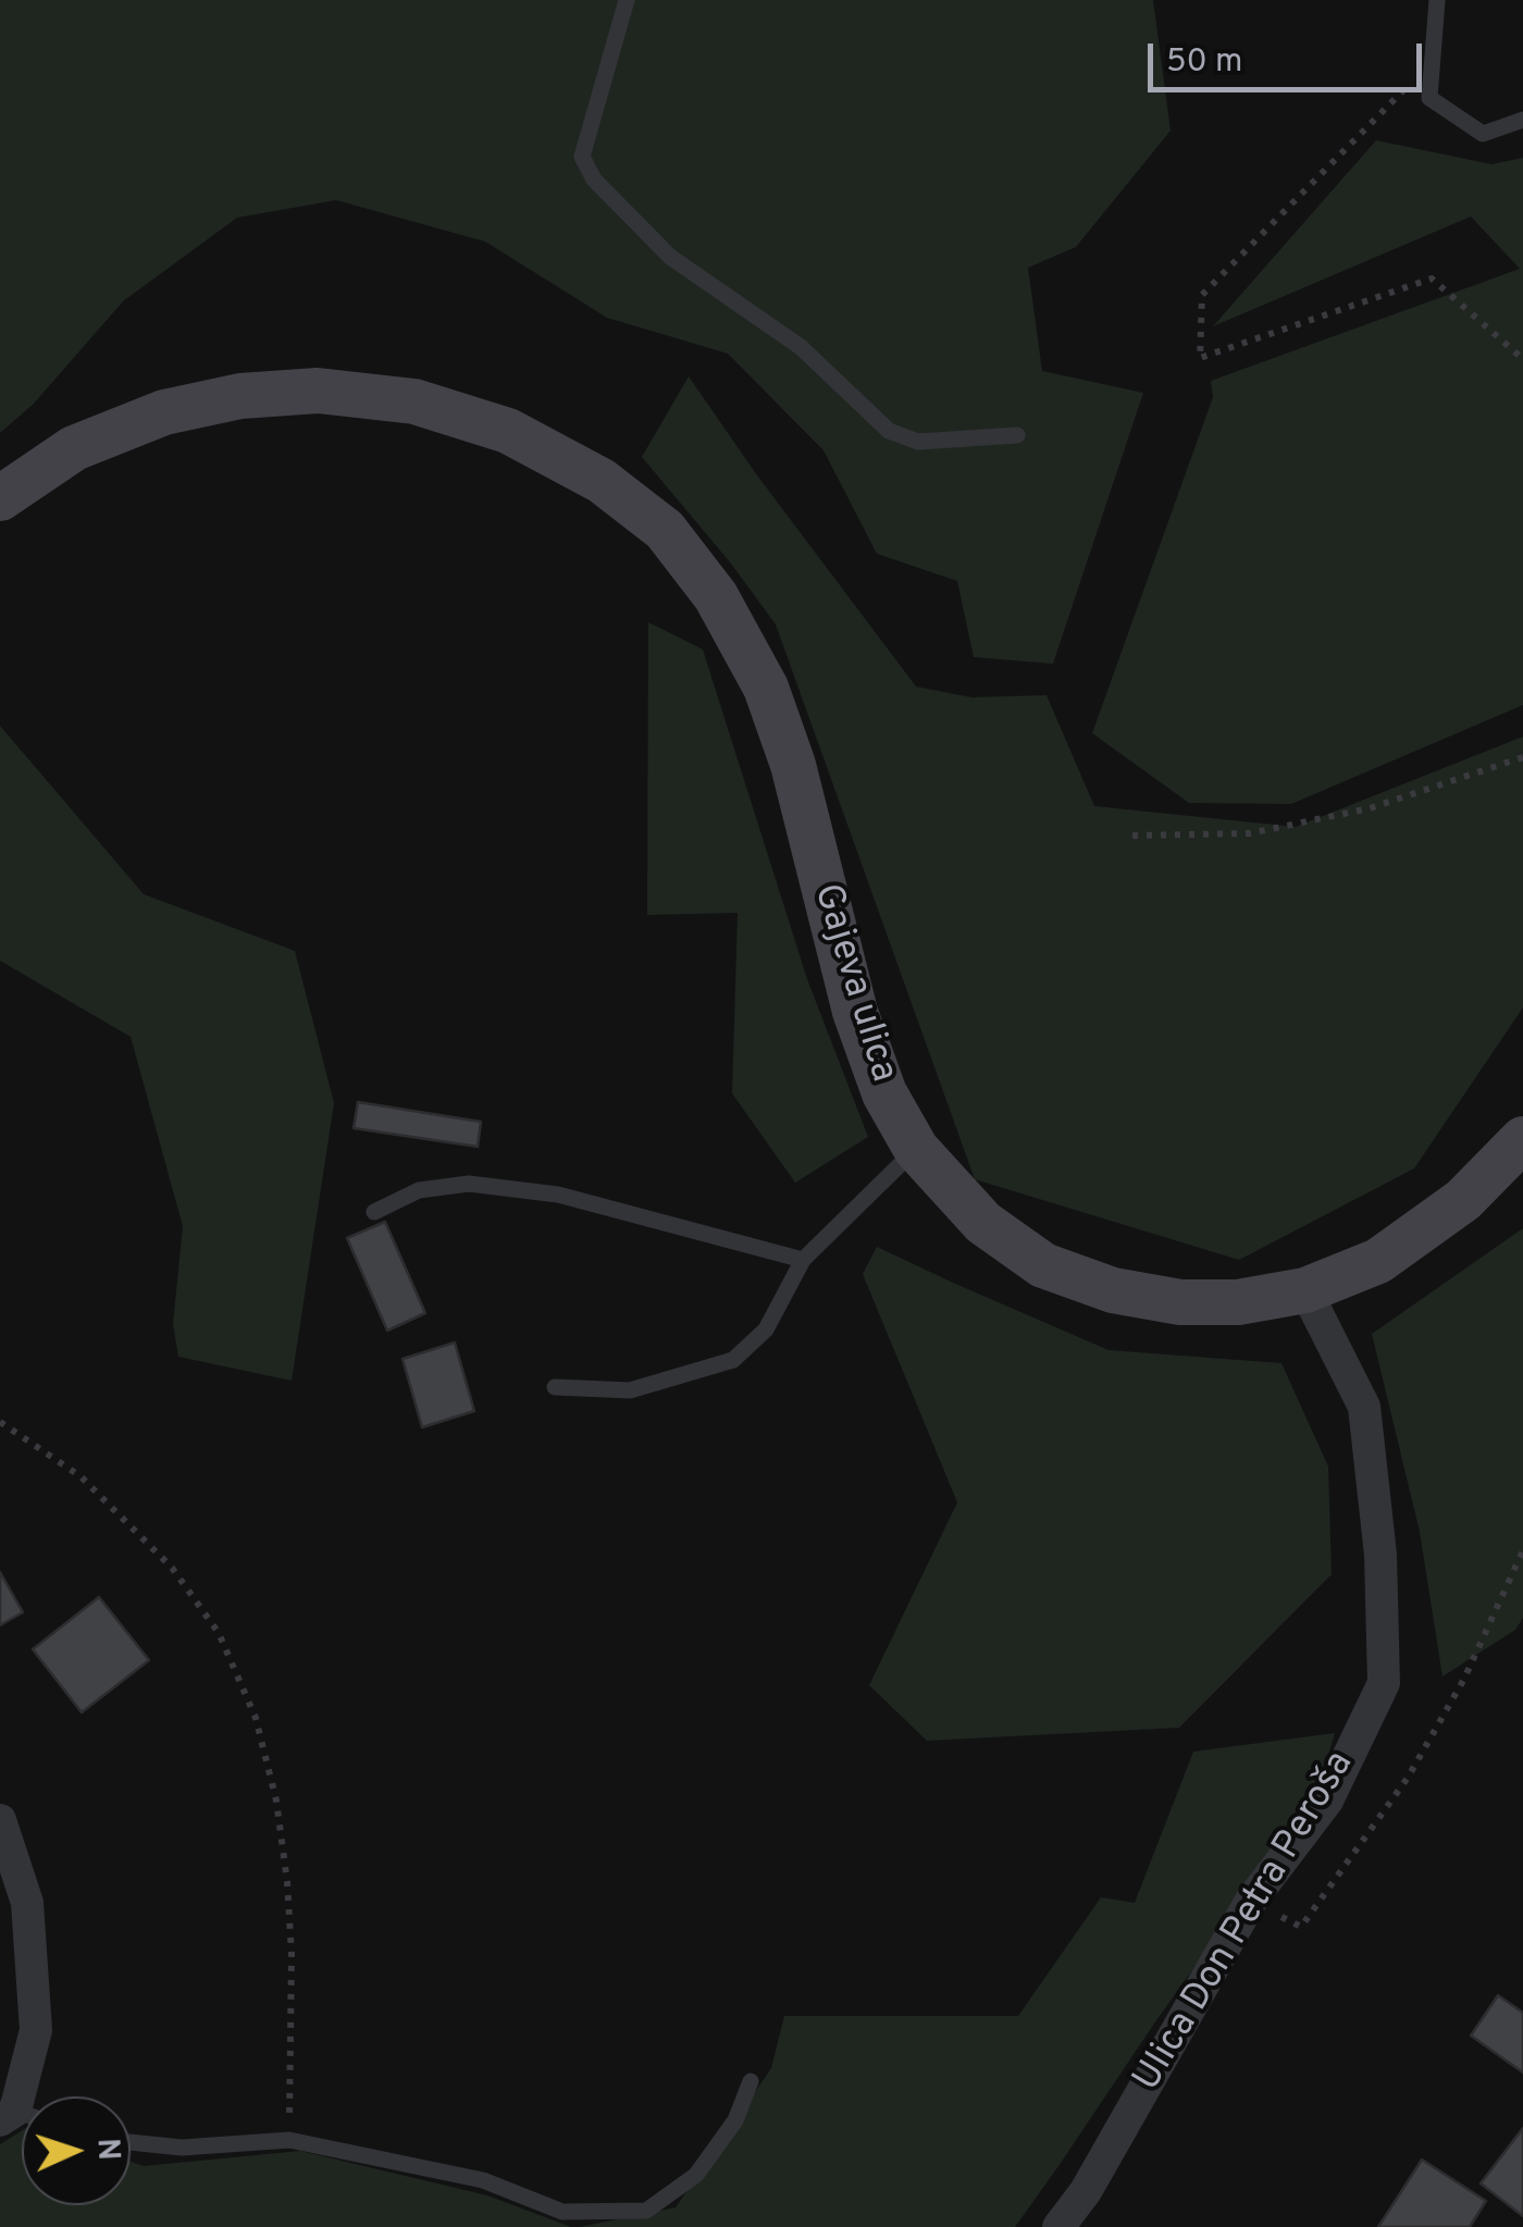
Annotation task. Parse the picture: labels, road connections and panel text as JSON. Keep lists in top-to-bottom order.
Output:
{
  "streets": {
    "main road": ["Gajeva ulica"],
    "street": ["Ulica Don Petra Peroša"]
  },
  "crossings": [
    ["Gajeva ulica", "Ulica Don Petra Peroša"]
  ],
  "scale_bar": "50 m",
  "north": "right"
}
